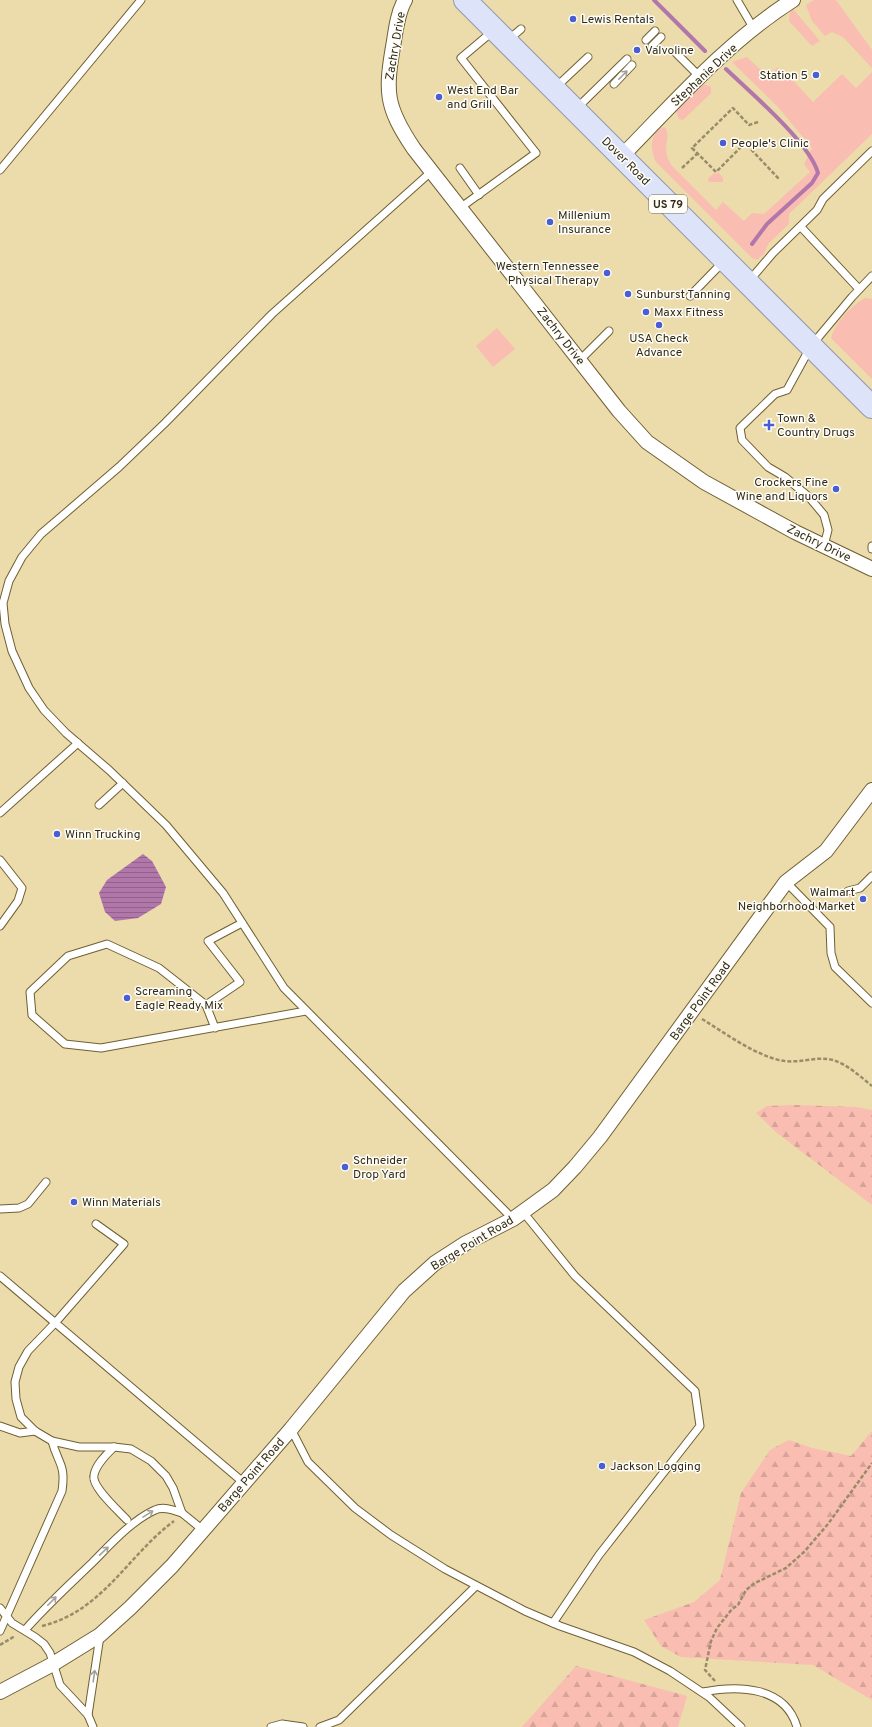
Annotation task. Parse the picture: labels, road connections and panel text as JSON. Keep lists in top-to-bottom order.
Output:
{
  "streets": {
    "main road": ["Dover Road", "US 79"],
    "street": ["Zachry Drive", "Stephanie Drive", "Barge Point Road"]
  },
  "crossings": [
    ["Stephanie Drive", "Dover Road"]
  ],
  "places": {
    "other": [
      "Lewis Rentals",
      "Valvoline",
      "Station 5",
      "West End Bar and Grill",
      "People's Clinic",
      "Millenium Insurance",
      "Western Tennessee Physical Therapy",
      "Sunburst Tanning",
      "Maxx Fitness",
      "USA Check Advance",
      "Crockers Fine Wine and Liquors",
      "Winn Trucking",
      "Walmart Neighborhood Market",
      "Screaming Eagle Ready Mix",
      "Schneider Drop Yard",
      "Winn Materials",
      "Jackson Logging"
    ],
    "health": ["Town & Country Drugs"]
  }
}
